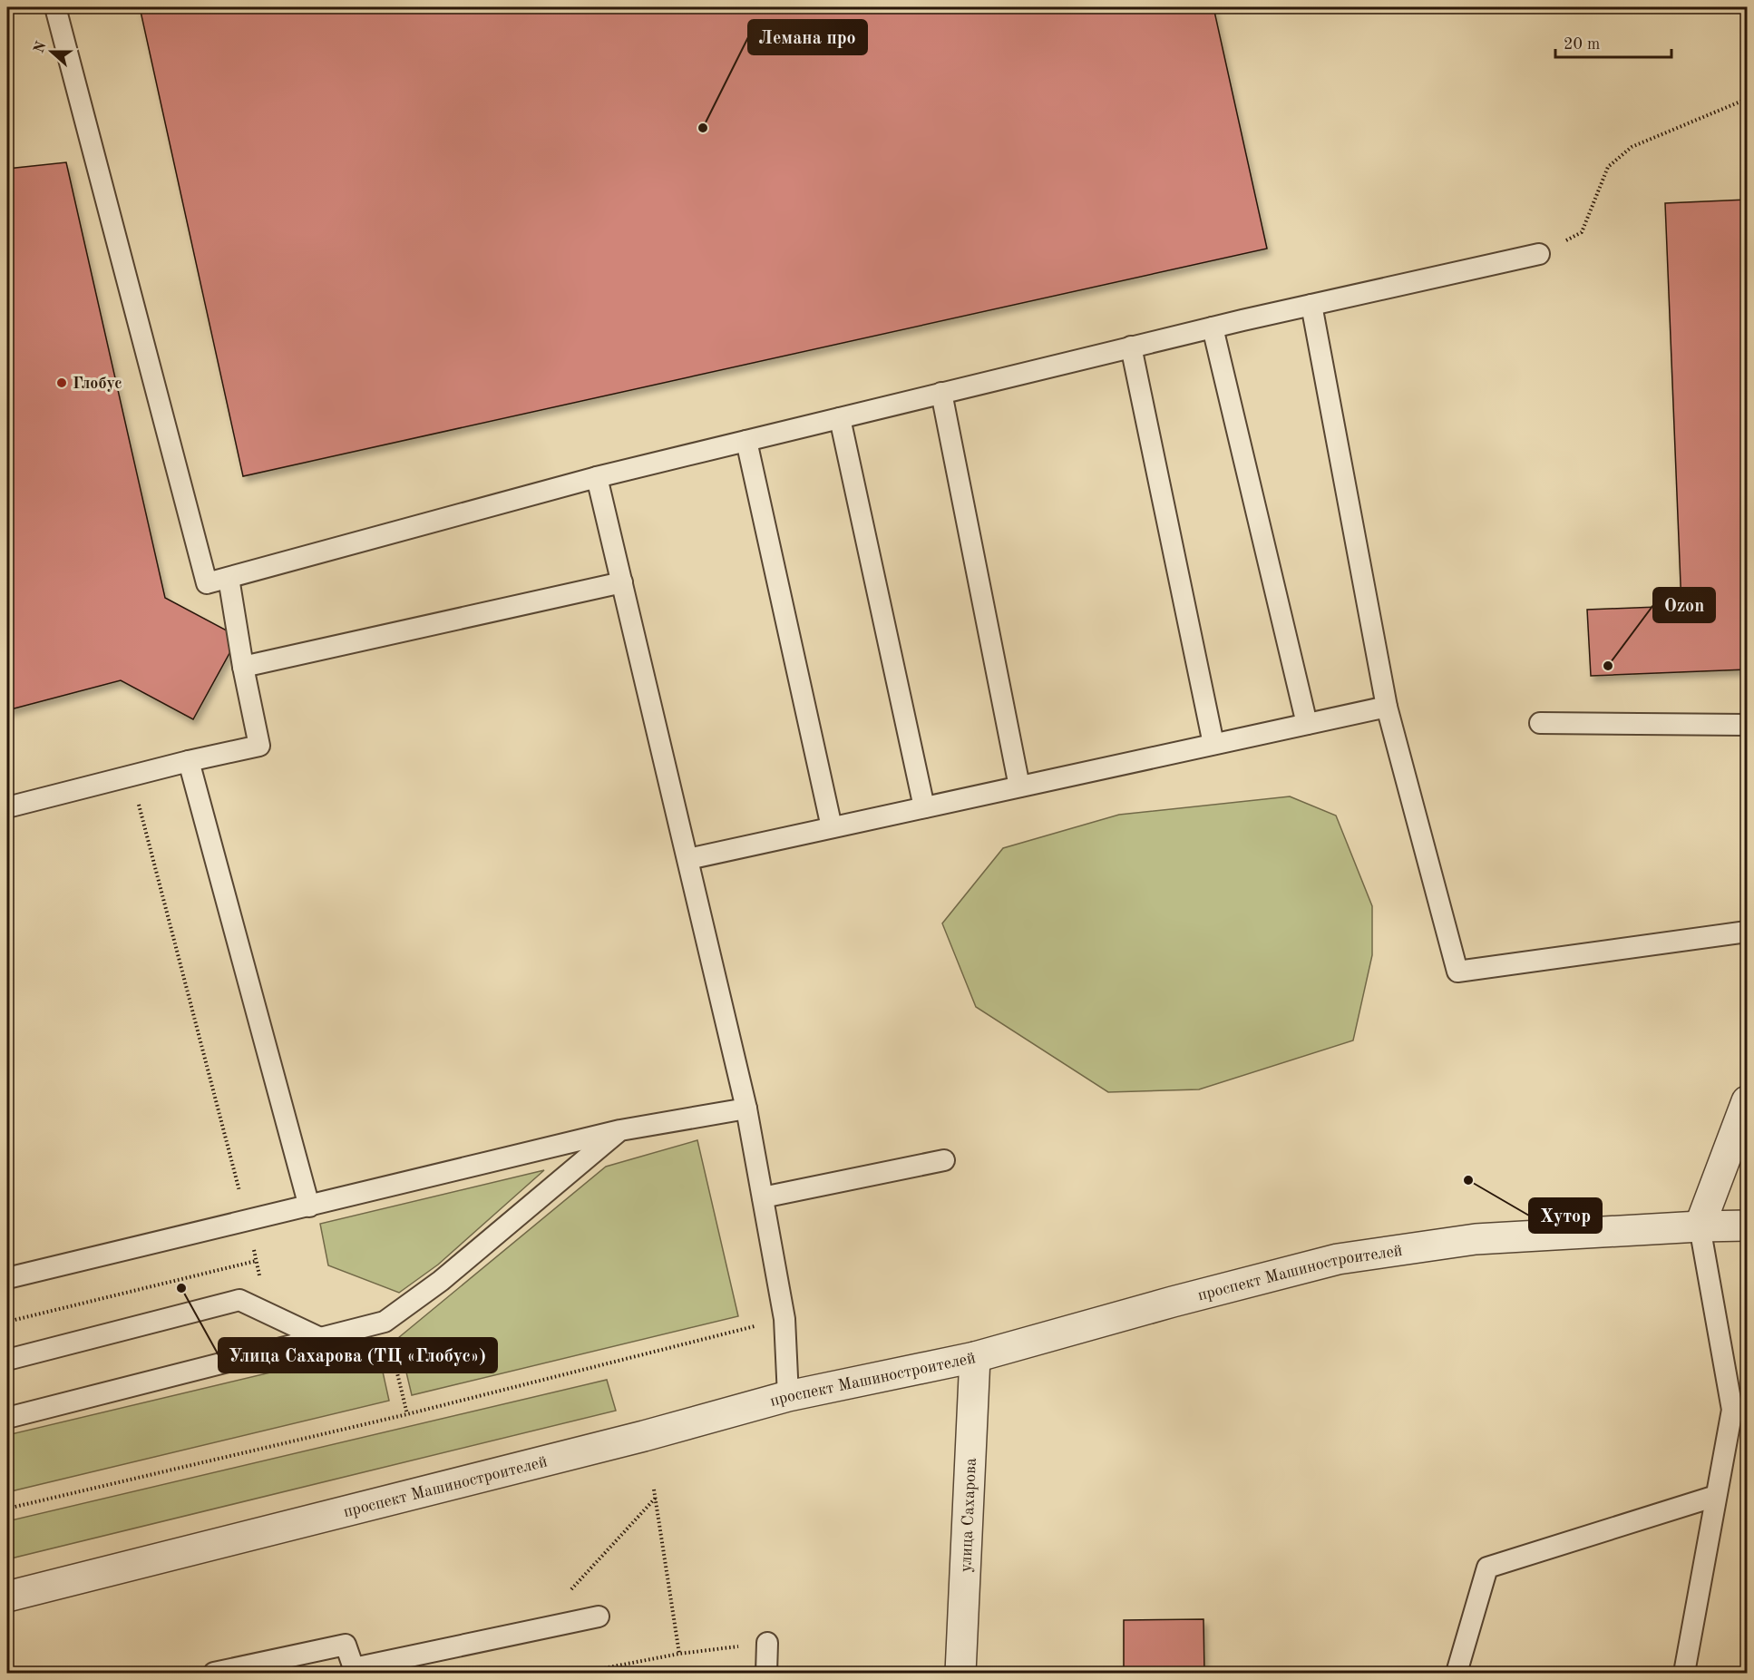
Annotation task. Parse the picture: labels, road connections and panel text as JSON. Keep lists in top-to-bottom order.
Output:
{
  "streets": {
    "street": ["проспект Машиностроителей", "улица Сахарова"]
  },
  "crossings": [
    ["проспект Машиностроителей", "улица Сахарова"]
  ],
  "places": [
    "Лемана про",
    "Глобус",
    "Ozon",
    "Хутор",
    "Улица Сахарова (ТЦ «Глобус»)"
  ],
  "scale_bar": "20 m",
  "north": "left"
}
